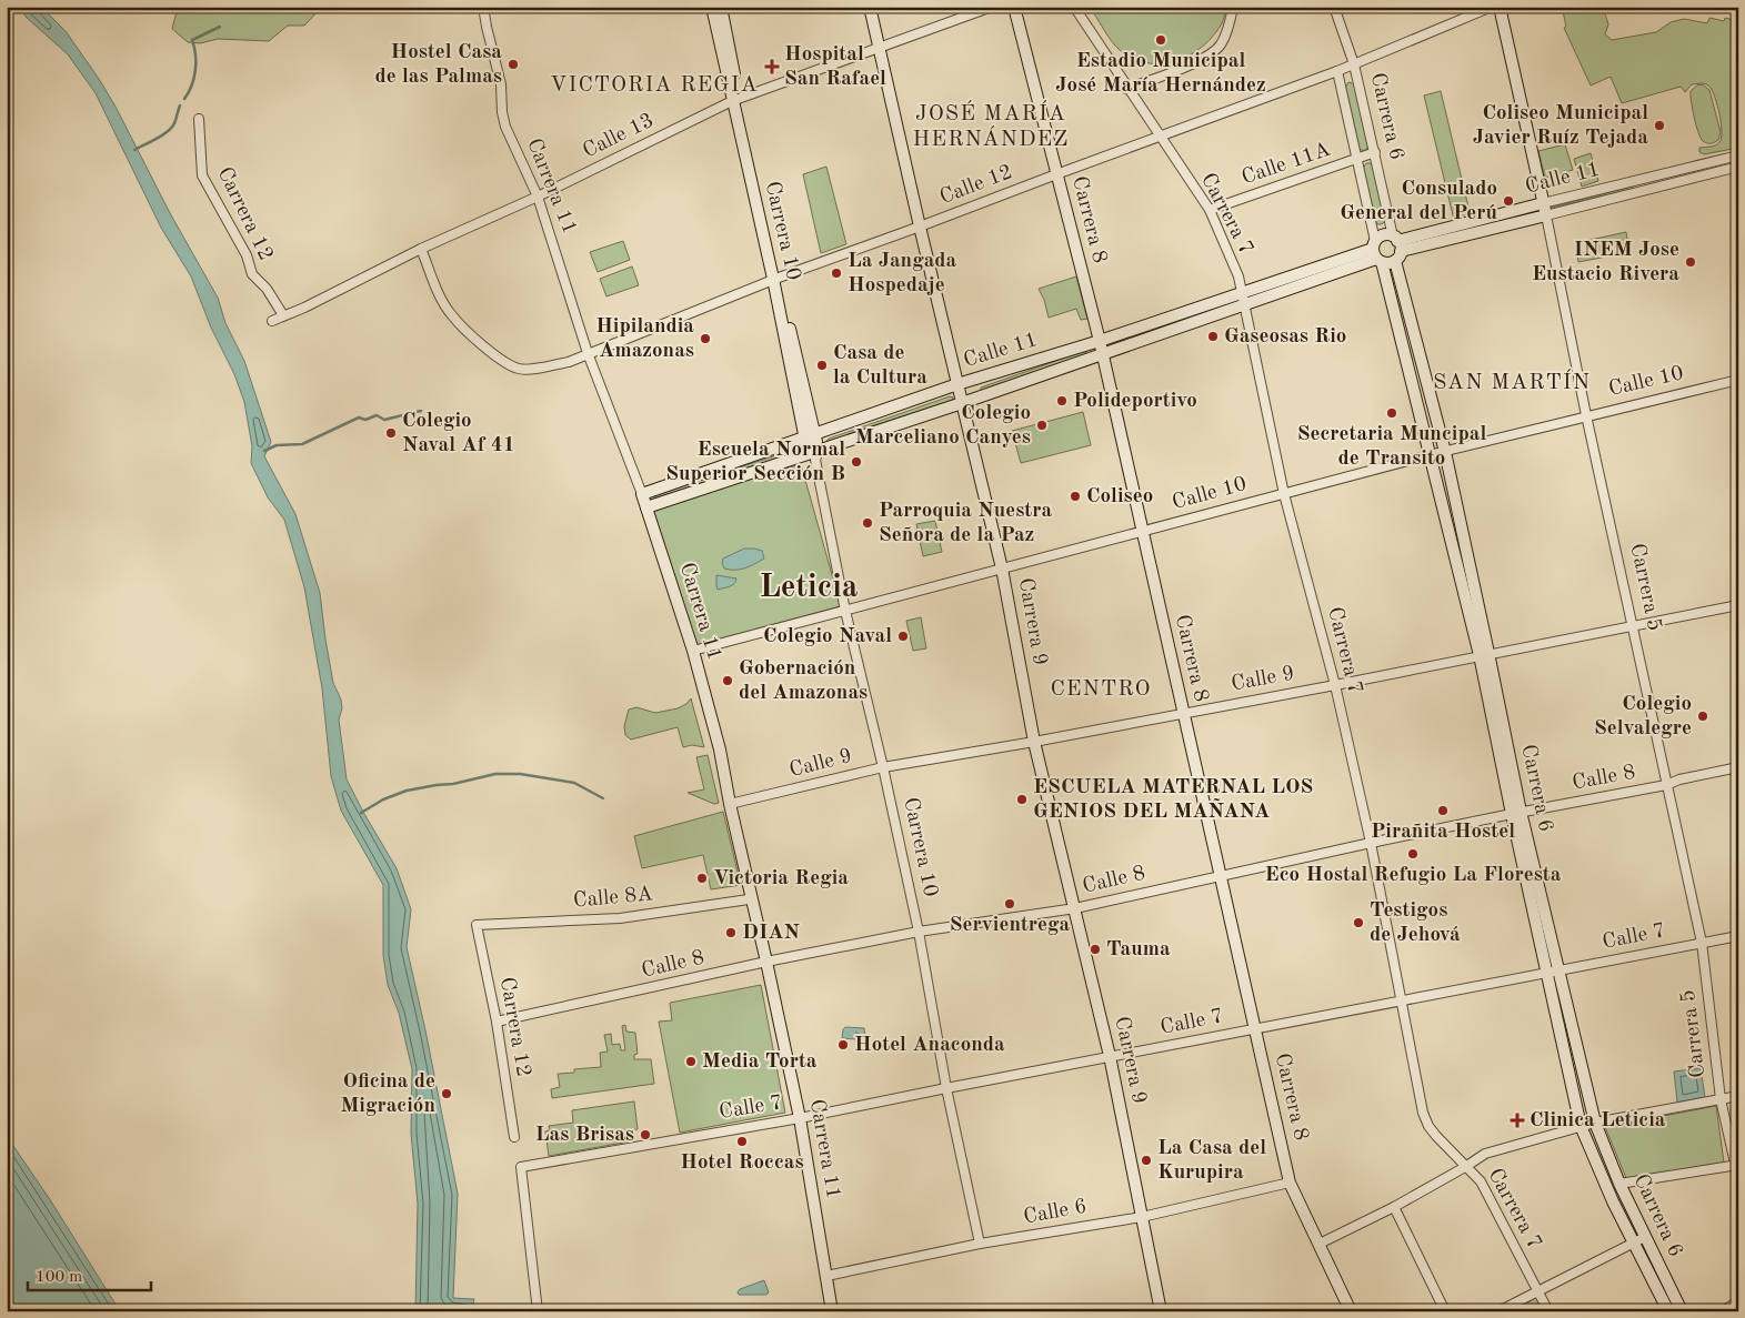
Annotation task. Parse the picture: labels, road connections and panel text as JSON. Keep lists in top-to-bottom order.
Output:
{
  "streets": {
    "street": [
      "Carrera 6",
      "Calle 13",
      "Calle 11A",
      "Calle 11",
      "Calle 12",
      "Carrera 11",
      "Carrera 12",
      "Carrera 7",
      "Carrera 8",
      "Carrera 10",
      "Calle 10",
      "Carrera 5",
      "Carrera 9",
      "Calle 9",
      "Calle 8",
      "Calle 8A",
      "Calle 7",
      "Calle 6"
    ]
  },
  "crossings": [
    ["Carrera 6", "Calle 11A"],
    ["Carrera 6", "Calle 11"],
    ["Carrera 6", "Calle 12"],
    ["Carrera 6", "Calle 10"],
    ["Carrera 6", "Calle 9"],
    ["Carrera 6", "Calle 8"],
    ["Carrera 6", "Calle 7"],
    ["Calle 13", "Calle 12"],
    ["Calle 13", "Carrera 11"],
    ["Calle 13", "Carrera 12"],
    ["Calle 13", "Carrera 10"],
    ["Calle 13", "Carrera 9"],
    ["Calle 11A", "Carrera 7"],
    ["Calle 11", "Carrera 11"],
    ["Calle 11", "Carrera 7"],
    ["Calle 11", "Carrera 8"],
    ["Calle 11", "Carrera 10"],
    ["Calle 11", "Carrera 5"],
    ["Calle 11", "Carrera 9"],
    ["Calle 12", "Carrera 11"],
    ["Calle 12", "Carrera 7"],
    ["Calle 12", "Carrera 8"],
    ["Calle 12", "Carrera 10"],
    ["Calle 12", "Carrera 9"],
    ["Carrera 11", "Calle 10"],
    ["Carrera 11", "Calle 9"],
    ["Carrera 11", "Calle 8"],
    ["Carrera 11", "Calle 8A"],
    ["Carrera 11", "Calle 7"],
    ["Carrera 11", "Calle 6"],
    ["Carrera 12", "Calle 8"],
    ["Carrera 12", "Calle 8A"],
    ["Carrera 7", "Calle 10"],
    ["Carrera 7", "Calle 9"],
    ["Carrera 7", "Calle 8"],
    ["Carrera 7", "Calle 7"],
    ["Carrera 8", "Calle 10"],
    ["Carrera 8", "Calle 9"],
    ["Carrera 8", "Calle 8"],
    ["Carrera 8", "Calle 7"],
    ["Carrera 8", "Calle 6"],
    ["Carrera 10", "Calle 10"],
    ["Carrera 10", "Calle 9"],
    ["Carrera 10", "Calle 8"],
    ["Carrera 10", "Calle 7"],
    ["Carrera 10", "Calle 6"],
    ["Calle 10", "Carrera 5"],
    ["Calle 10", "Carrera 9"],
    ["Carrera 5", "Calle 9"],
    ["Carrera 5", "Calle 8"],
    ["Carrera 5", "Calle 7"],
    ["Carrera 9", "Calle 9"],
    ["Carrera 9", "Calle 8"],
    ["Carrera 9", "Calle 7"],
    ["Carrera 9", "Calle 6"]
  ],
  "districts": [
    "VICTORIA REGIA",
    "JOSÉ MARÍA HERNÁNDEZ",
    "SAN MARTÍN",
    "Leticia",
    "CENTRO"
  ],
  "places": {
    "other": [
      "Estadio Municipal José María Hernández",
      "Hostel Casa de las Palmas",
      "Coliseo Municipal Javier Ruíz Tejada",
      "Consulado General del Perú",
      "INEM Jose Eustacio Rivera",
      "La Jangada Hospedaje",
      "Gaseosas Rio",
      "Hipilandia Amazonas",
      "Casa de la Cultura",
      "Polideportivo",
      "Secretaria Muncipal de Transito",
      "Colegio Marceliano Canyes",
      "Colegio Naval Af 41",
      "Escuela Normal Superior Sección B",
      "Coliseo",
      "Parroquia Nuestra Señora de la Paz",
      "Colegio Naval",
      "Gobernación del Amazonas",
      "Colegio Selvalegre",
      "ESCUELA MATERNAL LOS GENIOS DEL MAÑANA",
      "Pirañita Hostel",
      "Eco Hostal Refugio La Floresta",
      "Victoria Regia",
      "Servientrega",
      "Testigos de Jehová",
      "DIAN",
      "Tauma",
      "Hotel Anaconda",
      "Media Torta",
      "Oficina de Migración",
      "Las Brisas",
      "Hotel Roccas",
      "La Casa del Kurupira"
    ],
    "health": ["Hospital San Rafael", "Clinica Leticia"]
  },
  "scale_bar": "100 m"
}
